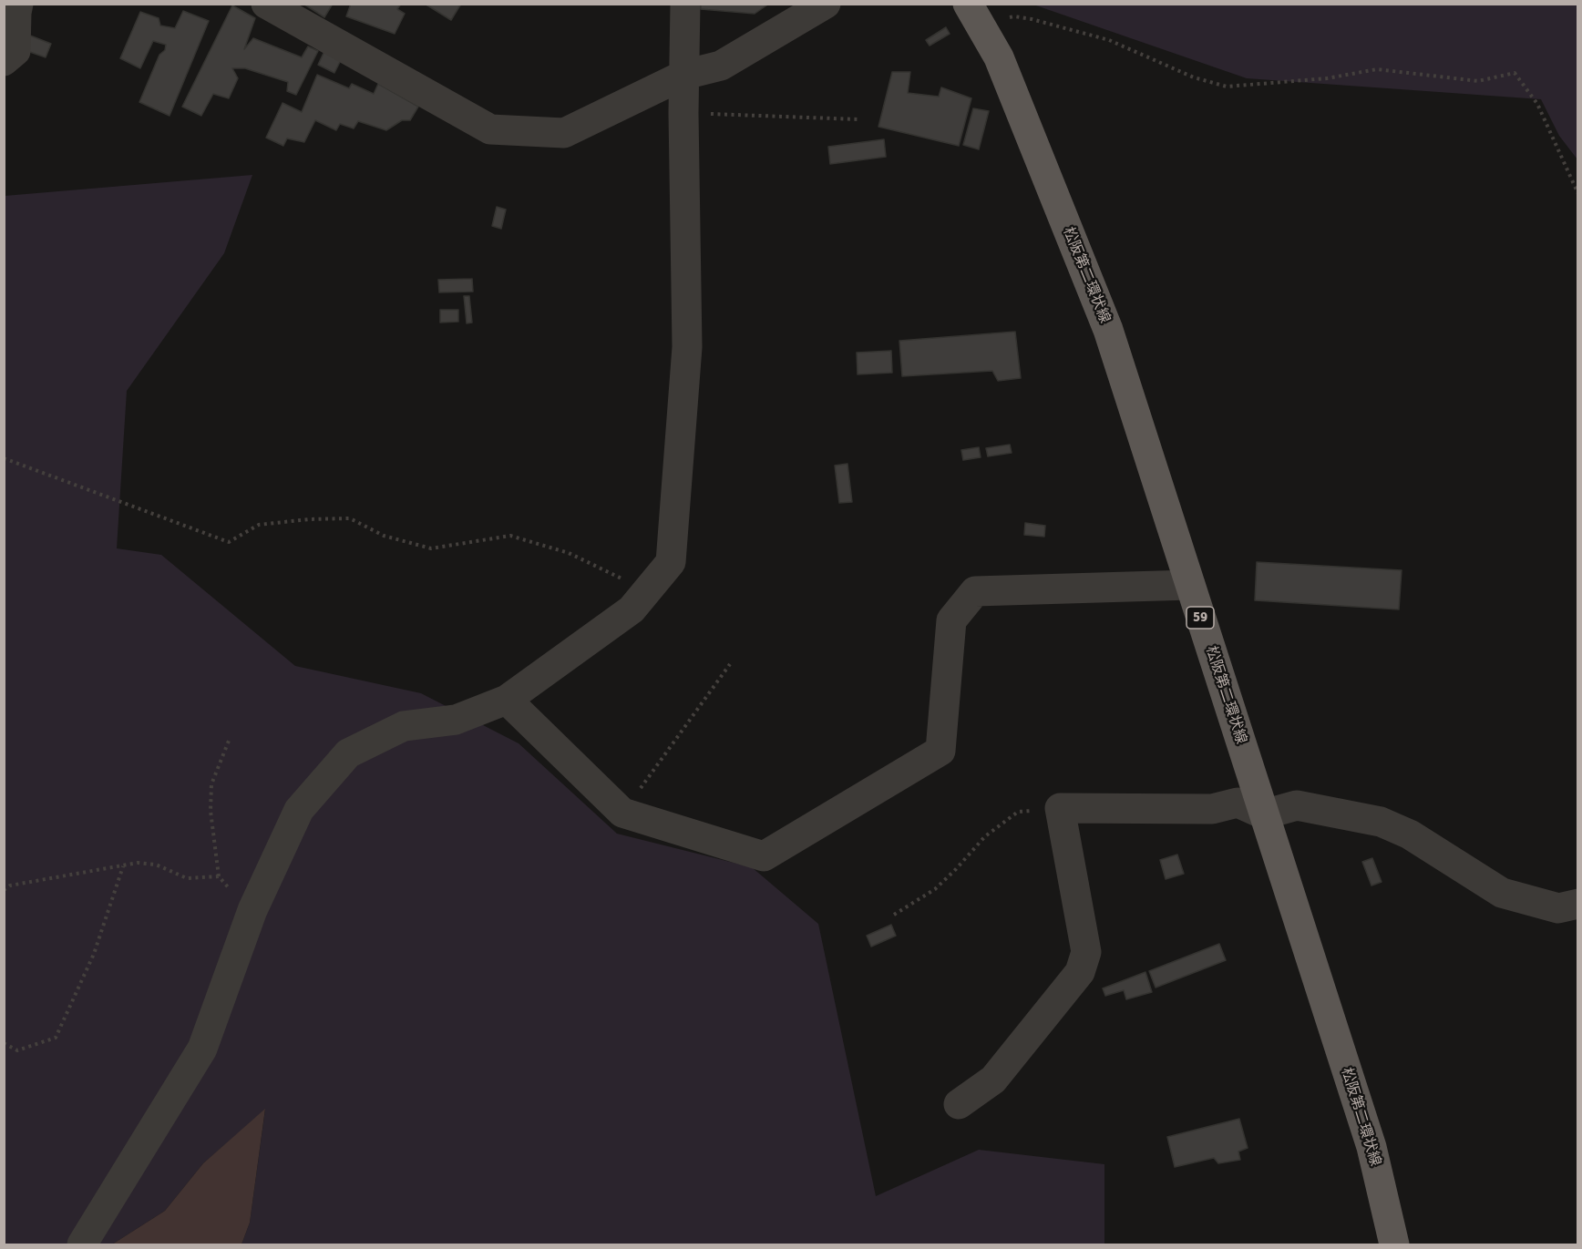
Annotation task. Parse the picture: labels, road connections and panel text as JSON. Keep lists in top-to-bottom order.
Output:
{
  "streets": {
    "main road": ["松阪第二環状線", "59"]
  }
}
